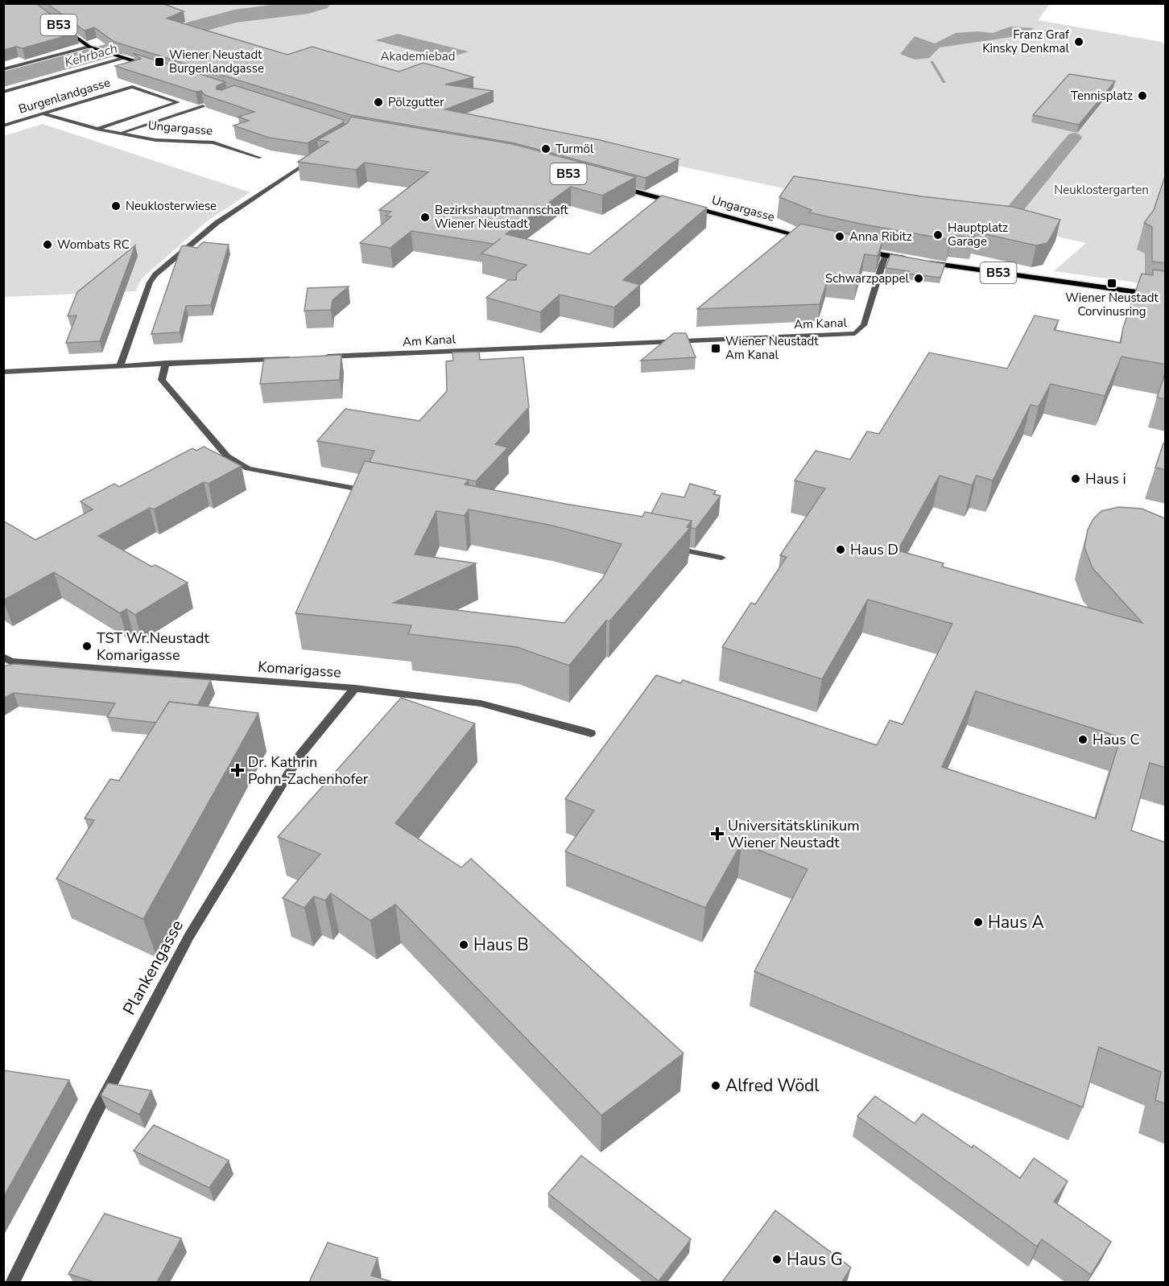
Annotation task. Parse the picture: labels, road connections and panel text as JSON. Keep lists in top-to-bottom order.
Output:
{
  "streets": {
    "main road": ["B53", "Ungargasse"],
    "street": [
      "Burgenlandgasse",
      "Am Kanal",
      "Komarigasse",
      "Plankengasse"
    ]
  },
  "crossings": [
    ["B53", "Burgenlandgasse"],
    ["B53", "Am Kanal"],
    ["Burgenlandgasse", "Ungargasse"],
    ["Komarigasse", "Plankengasse"]
  ],
  "water": ["Kehrbach"],
  "parks": ["Akademiebad", "Neuklostergarten"],
  "places": {
    "other": [
      "Franz Graf Kinsky Denkmal",
      "Tennisplatz",
      "Pölzgutter",
      "Turmöl",
      "Neuklosterwiese",
      "Bezirkshauptmannschaft Wiener Neustadt",
      "Hauptplatz Garage",
      "Anna Ribitz",
      "Wombats RC",
      "Schwarzpappel",
      "Haus i",
      "Haus D",
      "TST Wr.Neustadt Komarigasse",
      "Haus C",
      "Haus A",
      "Haus B",
      "Alfred Wödl",
      "Haus G"
    ],
    "transit": ["Wiener Neustadt Burgenlandgasse", "Wiener Neustadt Corvinusring", "Wiener Neustadt Am Kanal"],
    "health": ["Dr. Kathrin Pohn-Zachenhofer", "Universitätsklinikum Wiener Neustadt"]
  }
}
